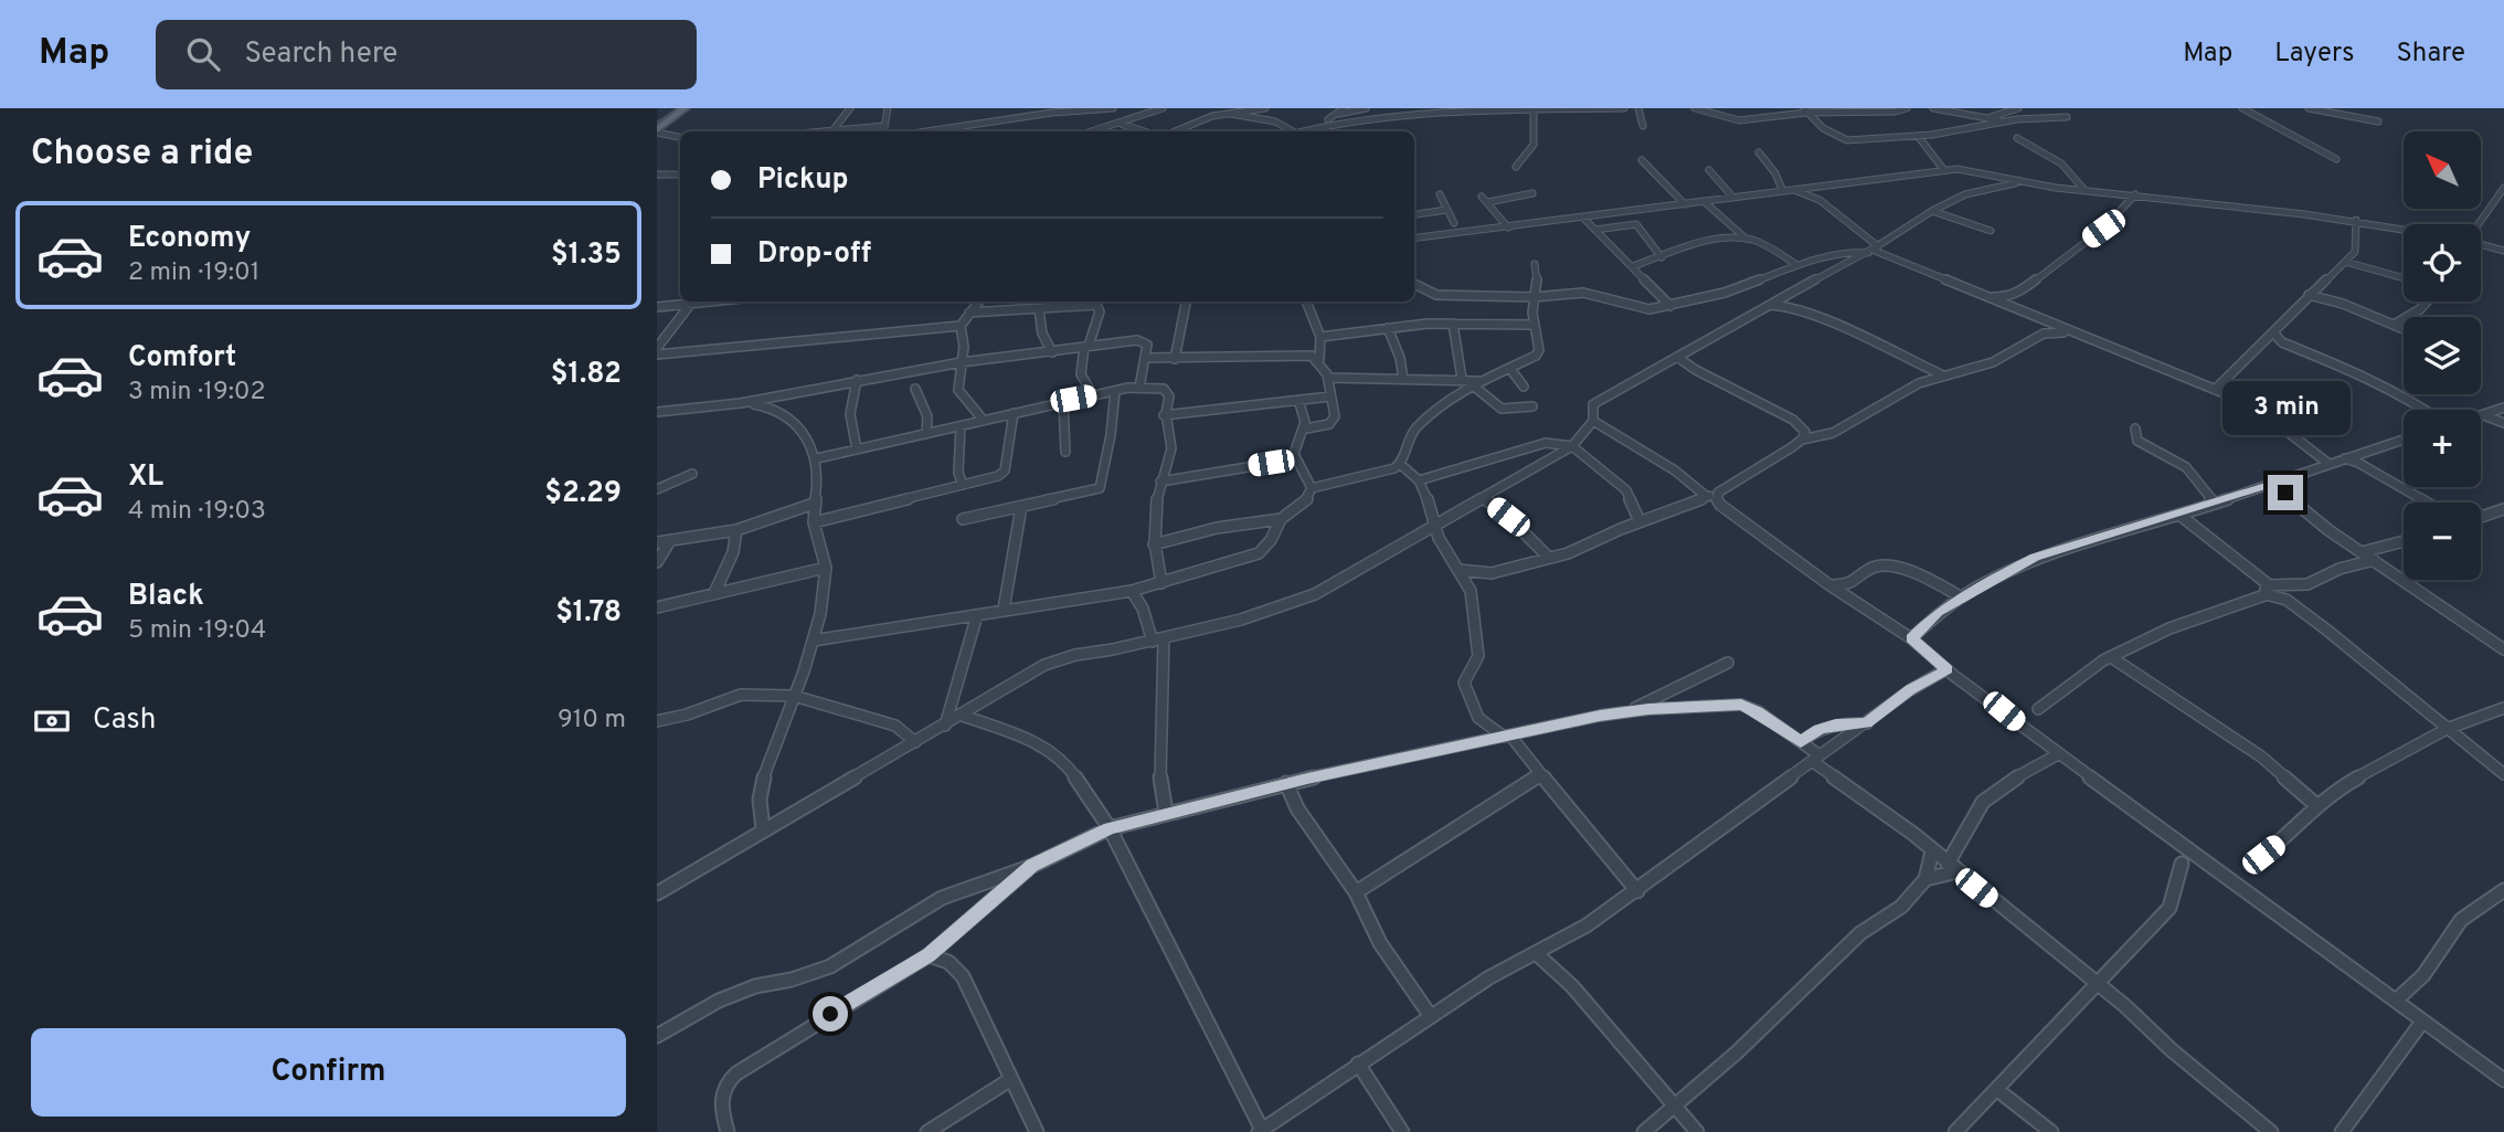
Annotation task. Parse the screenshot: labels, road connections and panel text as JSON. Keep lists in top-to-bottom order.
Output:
{
  "north": "top left",
  "page": {
    "header": "Map",
    "search": "Search here",
    "nav": ["Map", "Layers", "Share"],
    "heading": "Choose a ride",
    "map_buttons": ["+", "−"],
    "banner": ["Pickup", "Drop-off"],
    "list": [
      {
        "name": "Economy",
        "note": "2 min · 19:01",
        "value": "$1.35"
      },
      {
        "name": "Comfort",
        "note": "3 min · 19:02",
        "value": "$1.82"
      },
      {
        "name": "XL",
        "note": "4 min · 19:03",
        "value": "$2.29"
      },
      {
        "name": "Black",
        "note": "5 min · 19:04",
        "value": "$1.78"
      }
    ],
    "bubble": "3 min",
    "pay": ["Cash", "910 m"],
    "buttons": "Confirm"
  }
}
